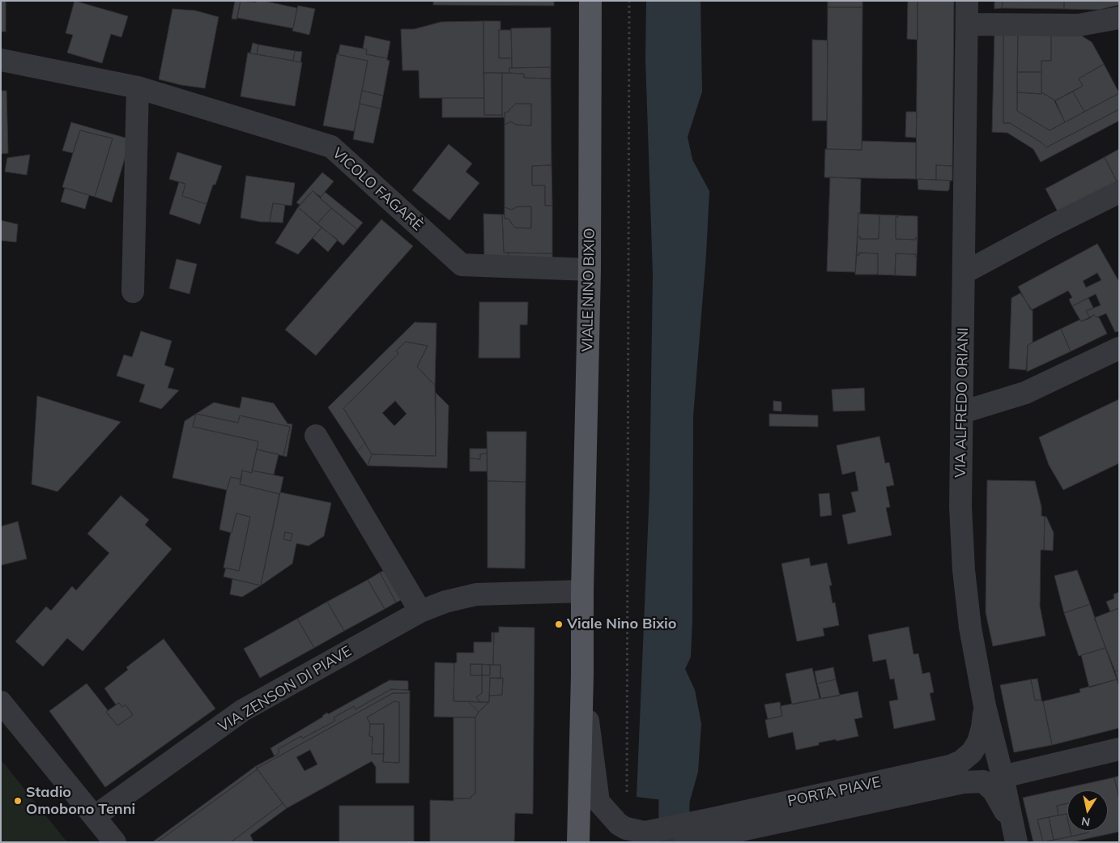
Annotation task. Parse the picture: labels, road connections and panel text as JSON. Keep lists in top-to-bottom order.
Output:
{
  "streets": {
    "main road": ["VIALE NINO BIXIO"],
    "street": [
      "VICOLO FAGARÈ",
      "VIA ALFREDO ORIANI",
      "VIA ZENSON DI PIAVE",
      "PORTA PIAVE"
    ]
  },
  "crossings": [
    ["VICOLO FAGARÈ", "VIALE NINO BIXIO"],
    ["VIALE NINO BIXIO", "VIA ZENSON DI PIAVE"],
    ["VIALE NINO BIXIO", "PORTA PIAVE"],
    ["VIA ALFREDO ORIANI", "PORTA PIAVE"]
  ],
  "places": ["Viale Nino Bixio", "Stadio Omobono Tenni"],
  "north": "bottom"
}
